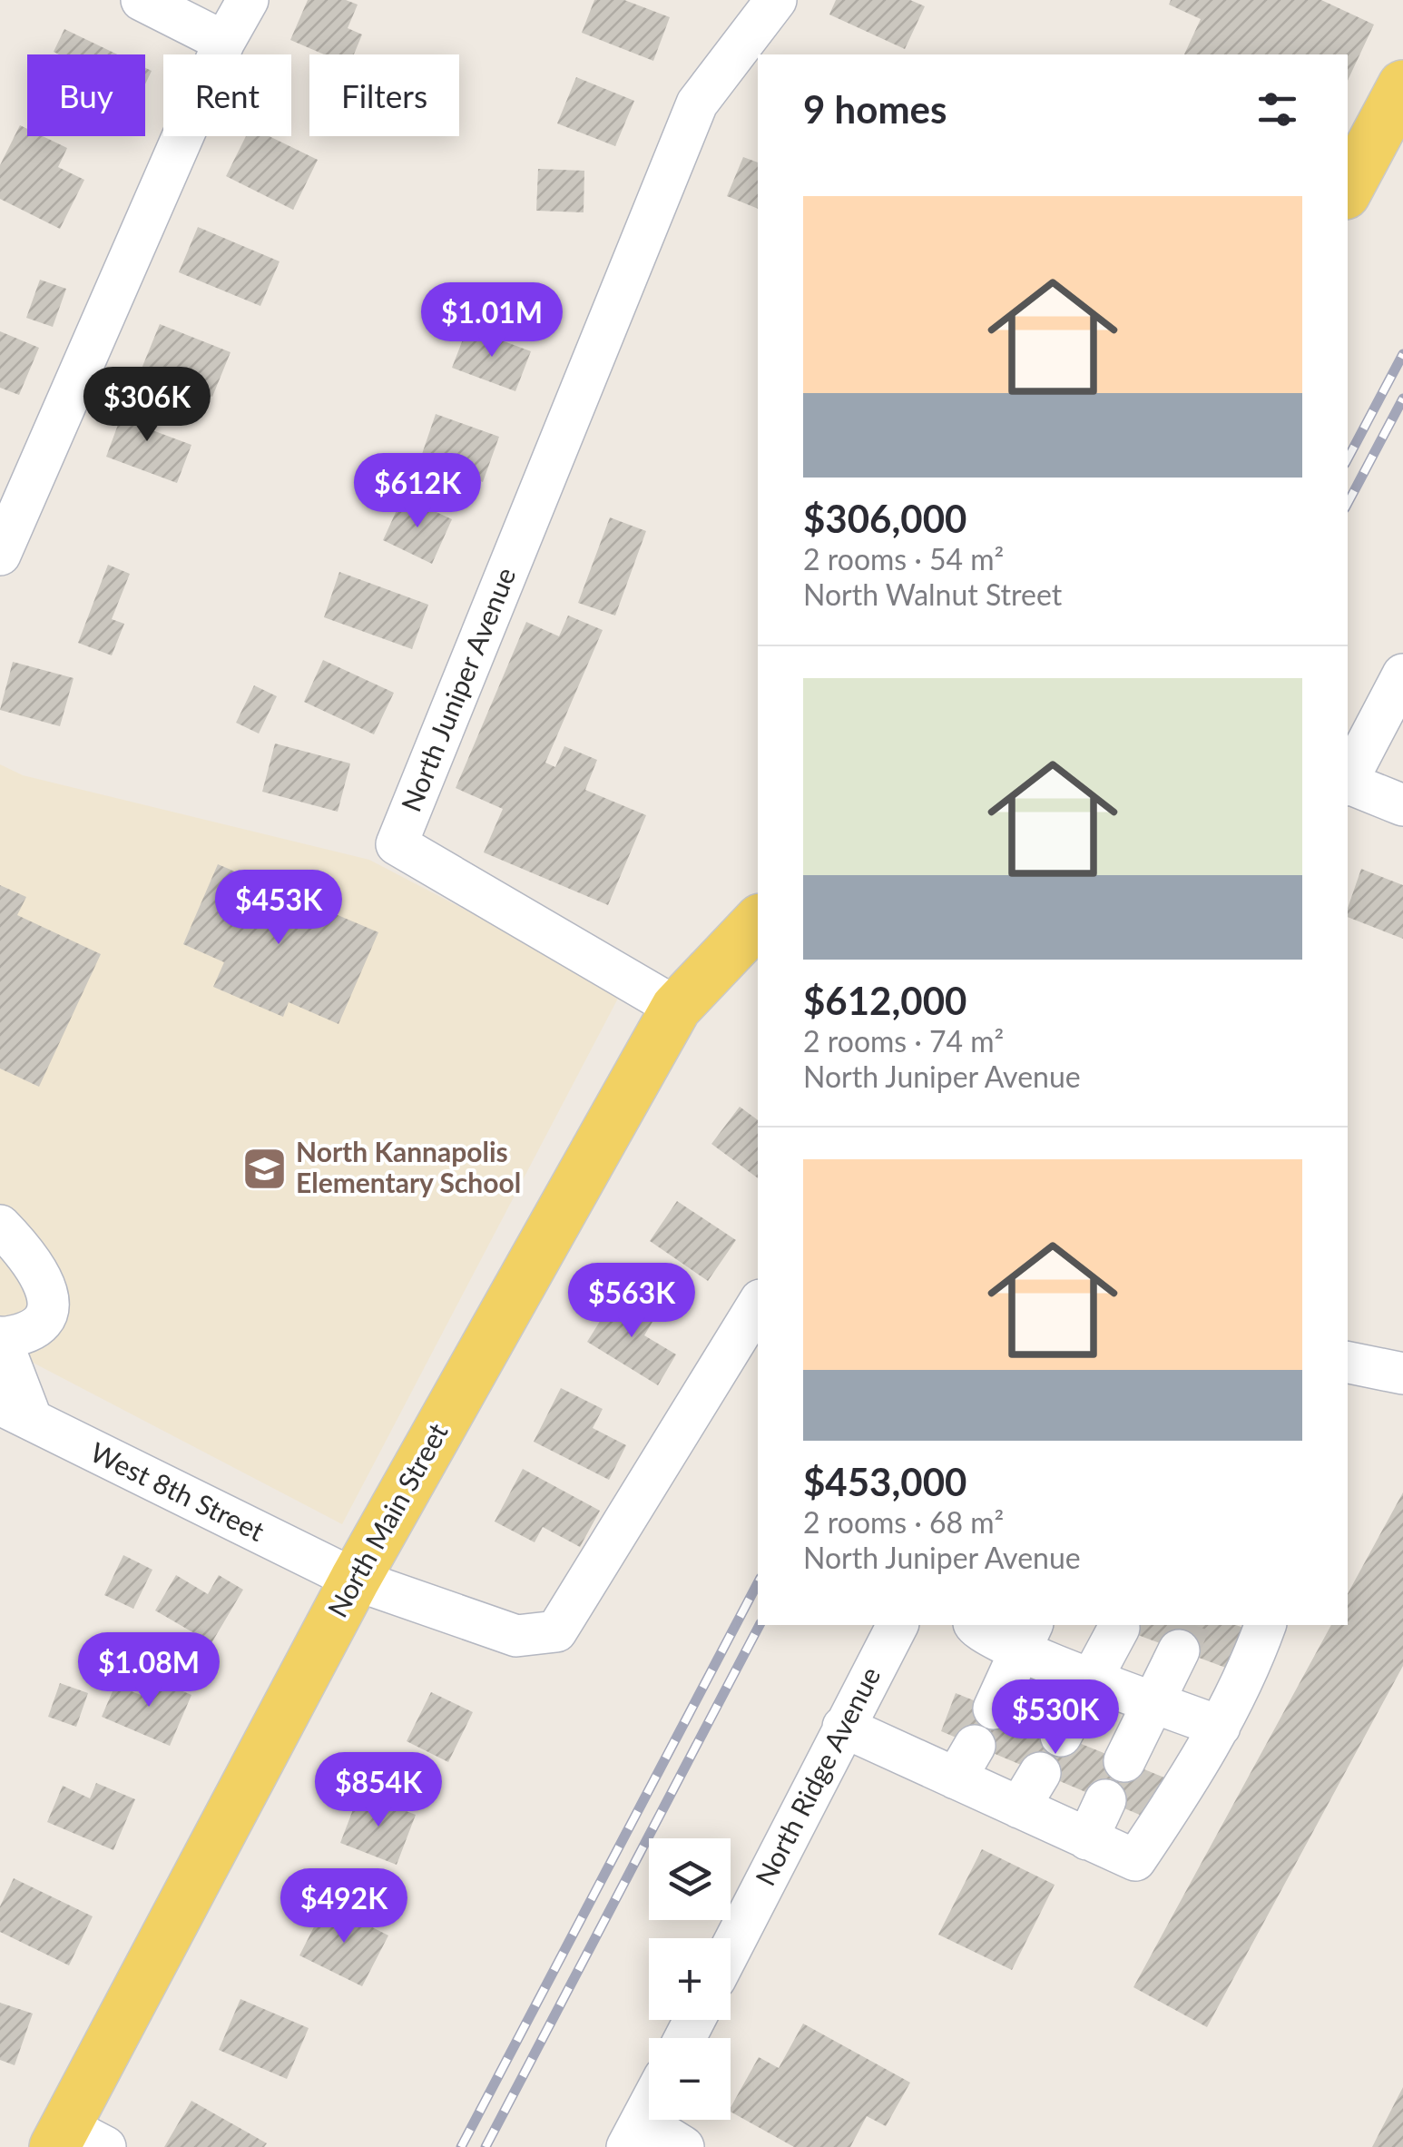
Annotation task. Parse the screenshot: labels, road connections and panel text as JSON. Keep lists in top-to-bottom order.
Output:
{
  "streets": {
    "main road": ["North Main Street"],
    "street": ["North Juniper Avenue", "West 8th Street", "North Ridge Avenue"]
  },
  "crossings": [
    ["North Juniper Avenue", "North Main Street"],
    ["West 8th Street", "North Main Street"]
  ],
  "places": {
    "school or university": ["North Kannapolis Elementary School"]
  },
  "page": {
    "chip": ["Buy", "Rent", "Filters"],
    "heading": "9 homes",
    "list": [
      {
        "name": "$306,000",
        "note": "2 rooms · 54 m² · North Walnut Street"
      },
      {
        "name": "$612,000",
        "note": "2 rooms · 74 m² · North Juniper Avenue"
      },
      {
        "name": "$453,000",
        "note": "2 rooms · 68 m² · North Juniper Avenue"
      }
    ],
    "price": [
      "$1.01M",
      "$306K",
      "$612K",
      "$453K",
      "$563K",
      "$1.08M",
      "$530K",
      "$854K",
      "$492K"
    ],
    "map_buttons": ["+", "−"]
  }
}
